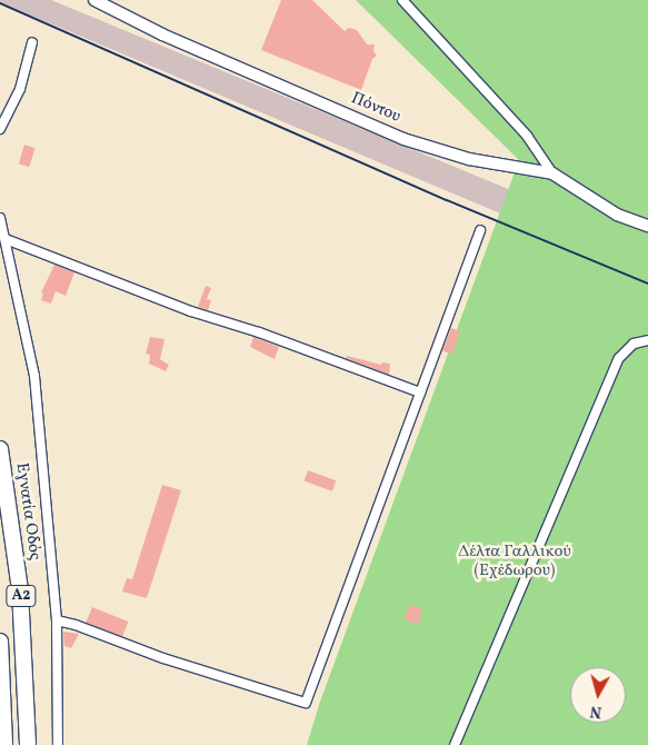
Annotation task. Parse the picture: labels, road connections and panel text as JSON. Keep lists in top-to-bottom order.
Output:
{
  "streets": {
    "highway": ["Εγνατία Οδός", "Α2"],
    "street": ["Πόντου"]
  },
  "parks": ["Δέλτα Γαλλικού (Εχέδωρου)"],
  "north": "bottom"
}
